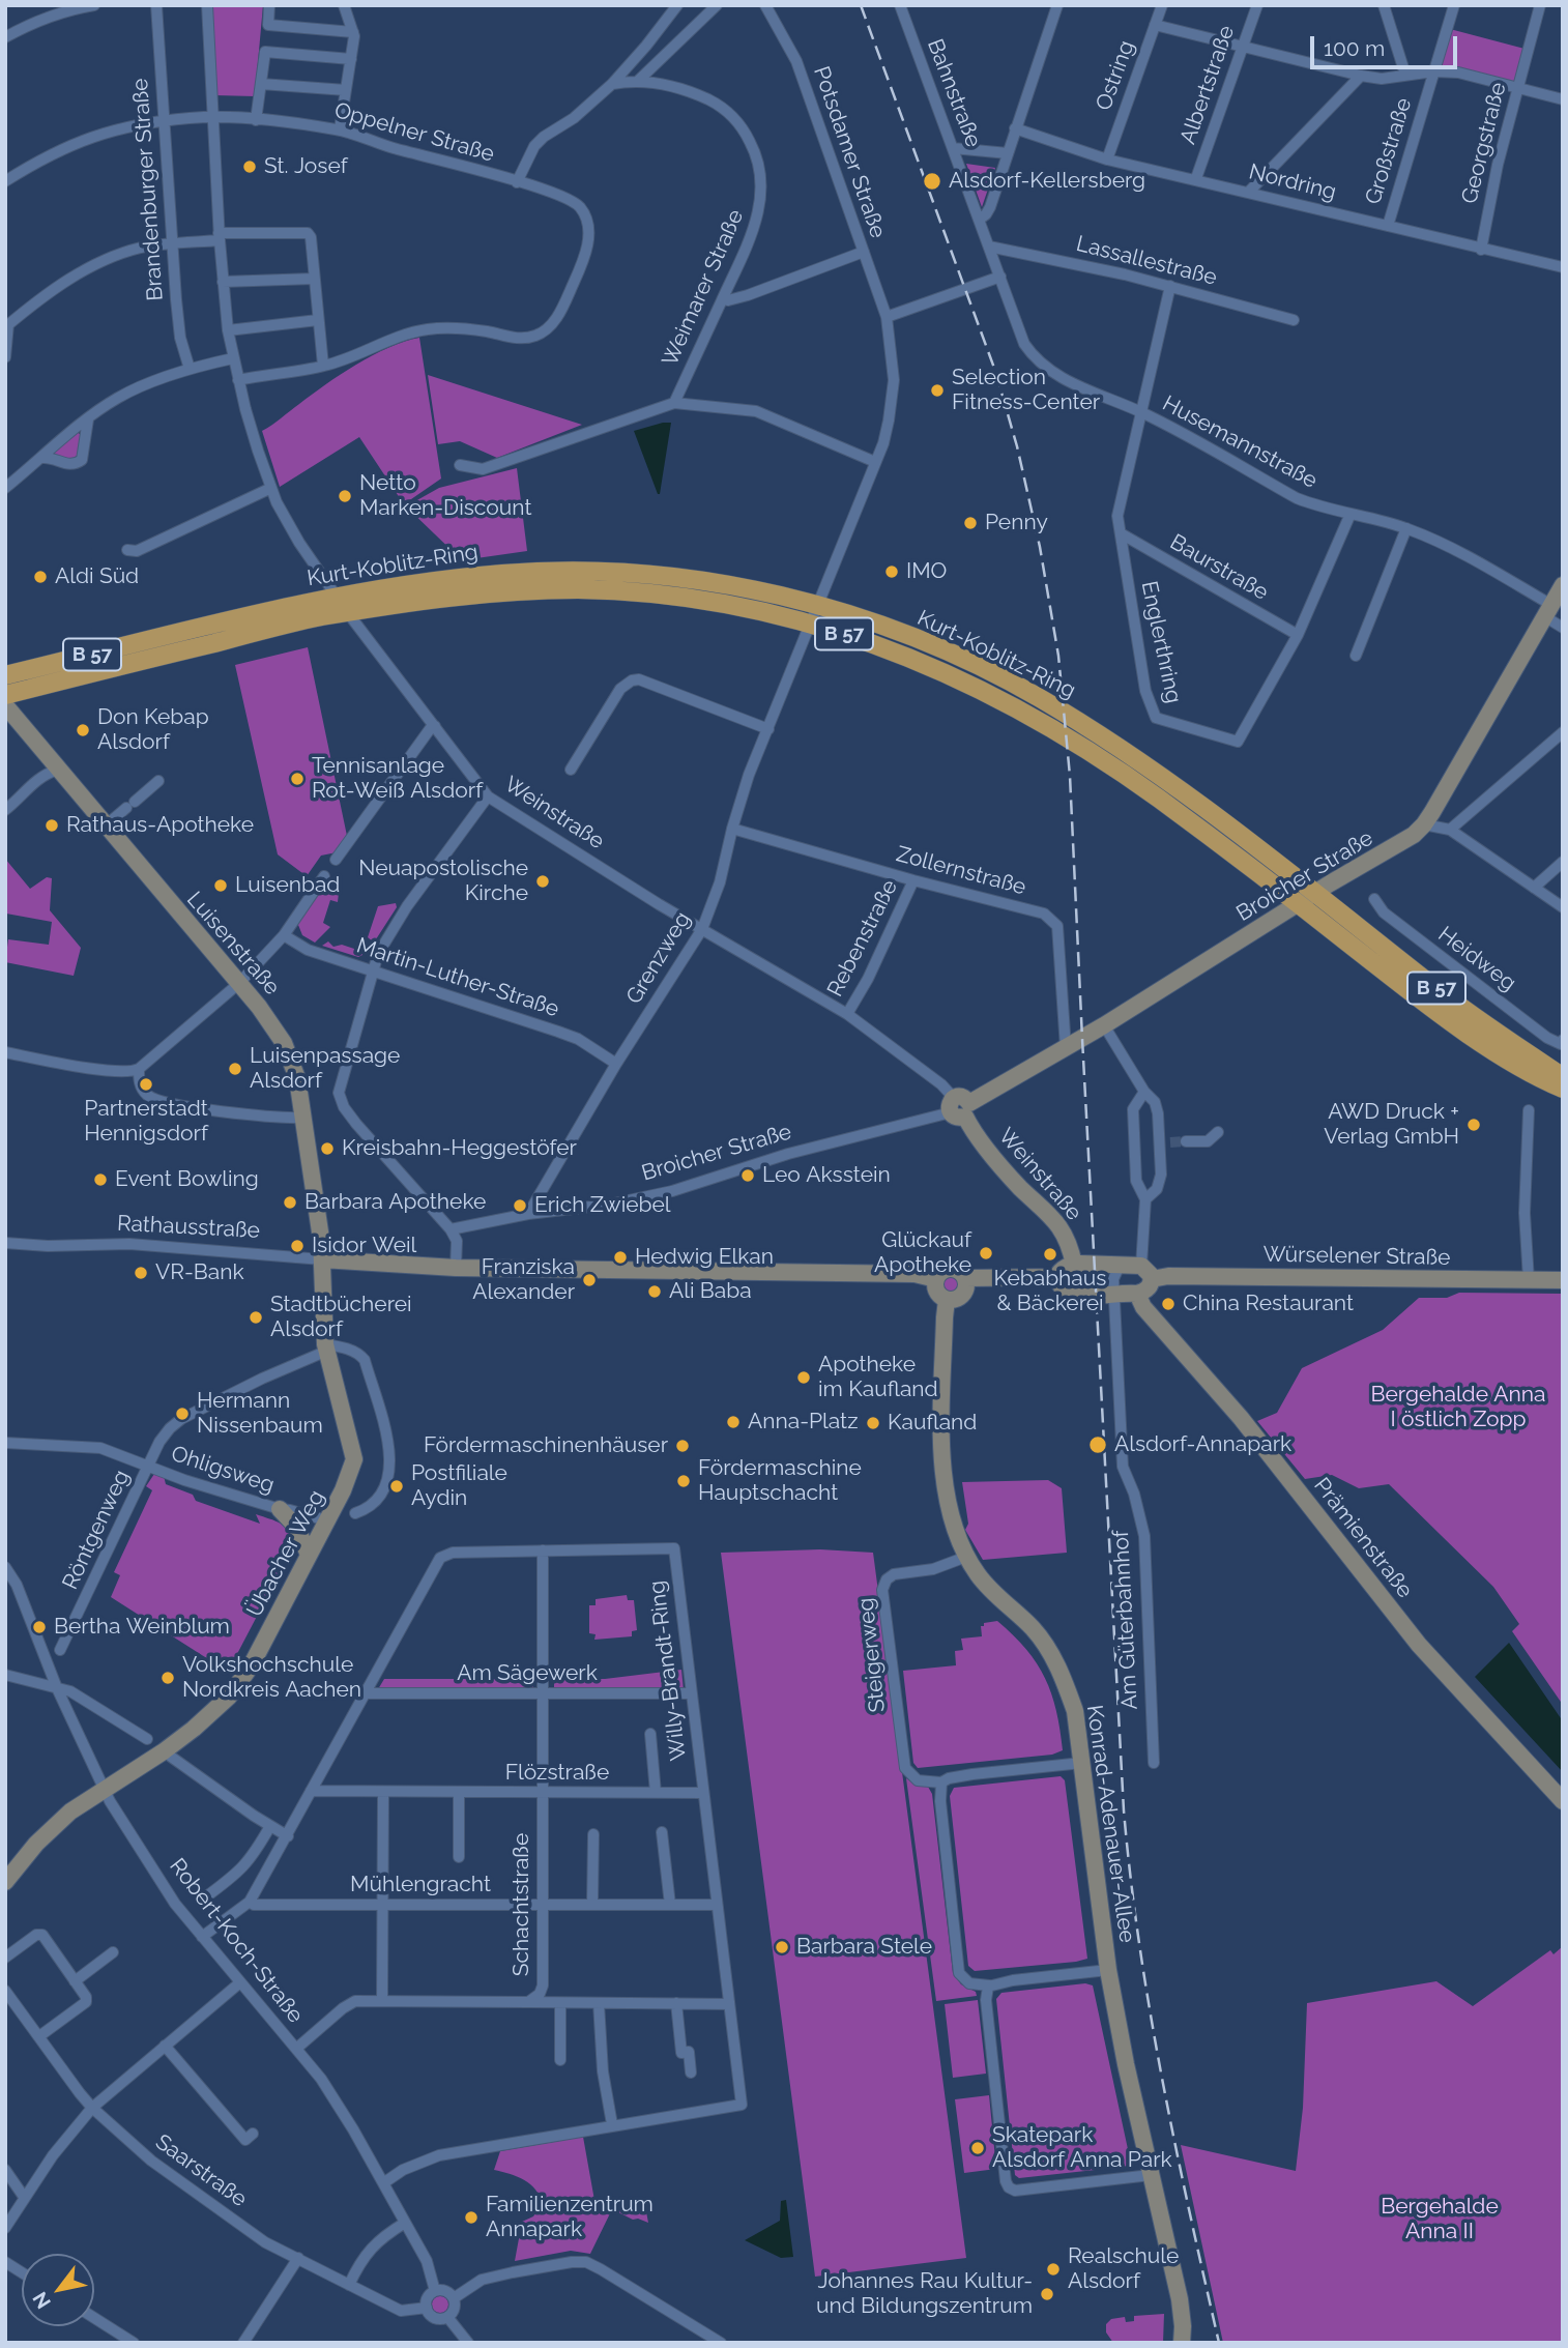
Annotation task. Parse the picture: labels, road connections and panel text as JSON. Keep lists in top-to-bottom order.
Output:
{
  "streets": {
    "main road": [
      "Kurt-Koblitz-Ring",
      "B 57",
      "Weinstraße",
      "Broicher Straße",
      "Luisenstraße",
      "Rathausstraße",
      "Würselener Straße",
      "Prämienstraße",
      "Übacher Weg",
      "Konrad-Adenauer-Allee"
    ],
    "street": [
      "Ostring",
      "Albertstraße",
      "Bahnstraße",
      "Oppelner Straße",
      "Georgstraße",
      "Großstraße",
      "Potsdamer Straße",
      "Nordring",
      "Brandenburger Straße",
      "Lassallestraße",
      "Weimarer Straße",
      "Husemannstraße",
      "Baurstraße",
      "Englerthring",
      "Zollernstraße",
      "Rebenstraße",
      "Grenzweg",
      "Heidweg",
      "Martin-Luther-Straße",
      "Ohligsweg",
      "Röntgenweg",
      "Am Güterbahnhof",
      "Steigerweg",
      "Willy-Brandt-Ring",
      "Am Sägewerk",
      "Flözstraße",
      "Mühlengracht",
      "Schachtstraße",
      "Robert-Koch-Straße",
      "Saarstraße"
    ]
  },
  "crossings": [
    ["Ostring", "Nordring"],
    ["Albertstraße", "Nordring"],
    ["Bahnstraße", "Lassallestraße"],
    ["Bahnstraße", "Husemannstraße"],
    ["Oppelner Straße", "Brandenburger Straße"],
    ["Oppelner Straße", "Weinstraße"],
    ["Georgstraße", "Nordring"],
    ["Großstraße", "Nordring"],
    ["Potsdamer Straße", "Grenzweg"],
    ["Lassallestraße", "Englerthring"],
    ["Husemannstraße", "Englerthring"],
    ["Husemannstraße", "Broicher Straße"],
    ["Kurt-Koblitz-Ring", "Weinstraße"],
    ["Kurt-Koblitz-Ring", "Broicher Straße"],
    ["Kurt-Koblitz-Ring", "Grenzweg"],
    ["Baurstraße", "Englerthring"],
    ["Weinstraße", "Broicher Straße"],
    ["Weinstraße", "Rebenstraße"],
    ["Weinstraße", "Grenzweg"],
    ["Weinstraße", "Würselener Straße"],
    ["Zollernstraße", "Broicher Straße"],
    ["Zollernstraße", "Rebenstraße"],
    ["Zollernstraße", "Grenzweg"],
    ["Broicher Straße", "Grenzweg"],
    ["Luisenstraße", "Rathausstraße"],
    ["Luisenstraße", "Übacher Weg"],
    ["Grenzweg", "Martin-Luther-Straße"],
    ["Rathausstraße", "Übacher Weg"],
    ["Rathausstraße", "Konrad-Adenauer-Allee"],
    ["Würselener Straße", "Am Güterbahnhof"],
    ["Ohligsweg", "Röntgenweg"],
    ["Ohligsweg", "Übacher Weg"],
    ["Röntgenweg", "Übacher Weg"],
    ["Übacher Weg", "Robert-Koch-Straße"],
    ["Steigerweg", "Konrad-Adenauer-Allee"],
    ["Willy-Brandt-Ring", "Am Sägewerk"],
    ["Willy-Brandt-Ring", "Flözstraße"],
    ["Willy-Brandt-Ring", "Mühlengracht"],
    ["Willy-Brandt-Ring", "Schachtstraße"],
    ["Willy-Brandt-Ring", "Robert-Koch-Straße"],
    ["Am Sägewerk", "Schachtstraße"],
    ["Flözstraße", "Schachtstraße"],
    ["Mühlengracht", "Schachtstraße"],
    ["Schachtstraße", "Robert-Koch-Straße"],
    ["Robert-Koch-Straße", "Saarstraße"]
  ],
  "parks": ["Bergehalde Anna I östlich Zopp", "Bergehalde Anna II"],
  "places": [
    "St. Josef",
    "Alsdorf-Kellersberg",
    "Selection Fitness-Center",
    "Netto Marken-Discount",
    "Penny",
    "IMO",
    "Aldi Süd",
    "Don Kebap Alsdorf",
    "Tennisanlage Rot-Weiß Alsdorf",
    "Rathaus-Apotheke",
    "Neuapostolische Kirche",
    "Luisenbad",
    "Luisenpassage Alsdorf",
    "Partnerstadt Hennigsdorf",
    "AWD Druck + Verlag GmbH",
    "Kreisbahn-Heggestöfer",
    "Leo Aksstein",
    "Event Bowling",
    "Barbara Apotheke",
    "Erich Zwiebel",
    "Isidor Weil",
    "Glückauf Apotheke",
    "Kebabhaus & Bäckerei",
    "Hedwig Elkan",
    "VR-Bank",
    "Franziska Alexander",
    "Ali Baba",
    "China Restaurant",
    "Stadtbücherei Alsdorf",
    "Apotheke im Kaufland",
    "Hermann Nissenbaum",
    "Anna-Platz",
    "Kaufland",
    "Alsdorf-Annapark",
    "Fördermaschinenhäuser",
    "Fördermaschine Hauptschacht",
    "Postfiliale Aydin",
    "Bertha Weinblum",
    "Volkshochschule Nordkreis Aachen",
    "Barbara Stele",
    "Skatepark Alsdorf Anna Park",
    "Familienzentrum Annapark",
    "Realschule Alsdorf",
    "Johannes Rau Kultur- und Bildungszentrum"
  ],
  "scale_bar": "100 m",
  "north": "bottom left"
}
